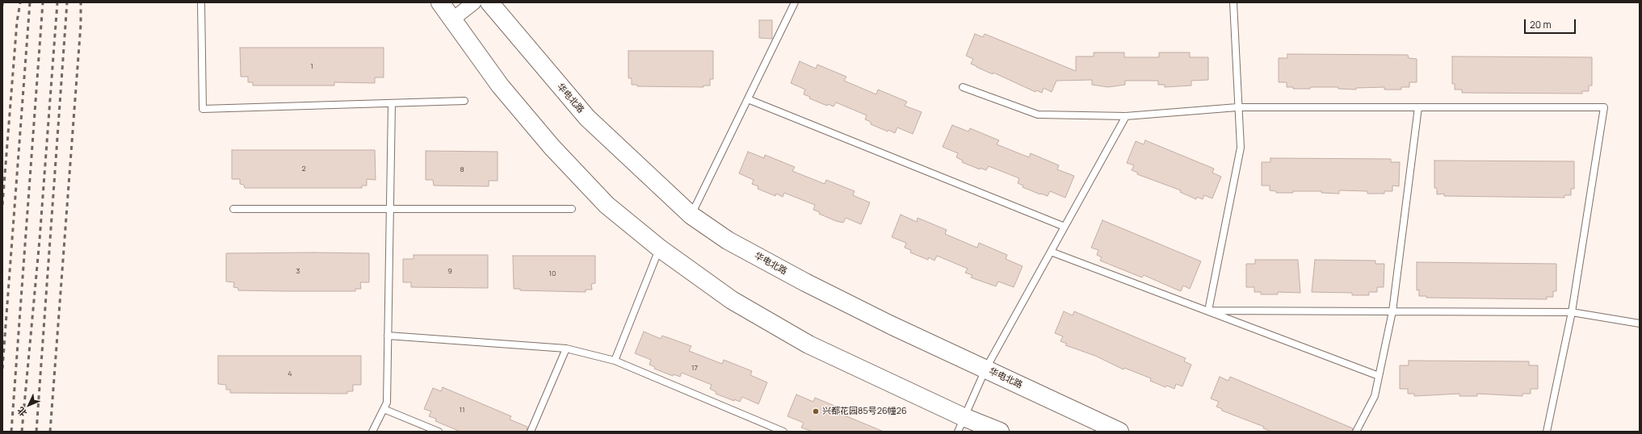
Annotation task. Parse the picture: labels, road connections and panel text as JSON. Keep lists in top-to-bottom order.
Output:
{
  "streets": {
    "main road": ["华电北路"]
  },
  "places": ["兴都花园85号26幢26"],
  "house_numbers": [
    "1",
    "2",
    "8",
    "3",
    "9",
    "10",
    "17",
    "4",
    "11"
  ],
  "scale_bar": "20 m",
  "north": "bottom left"
}
